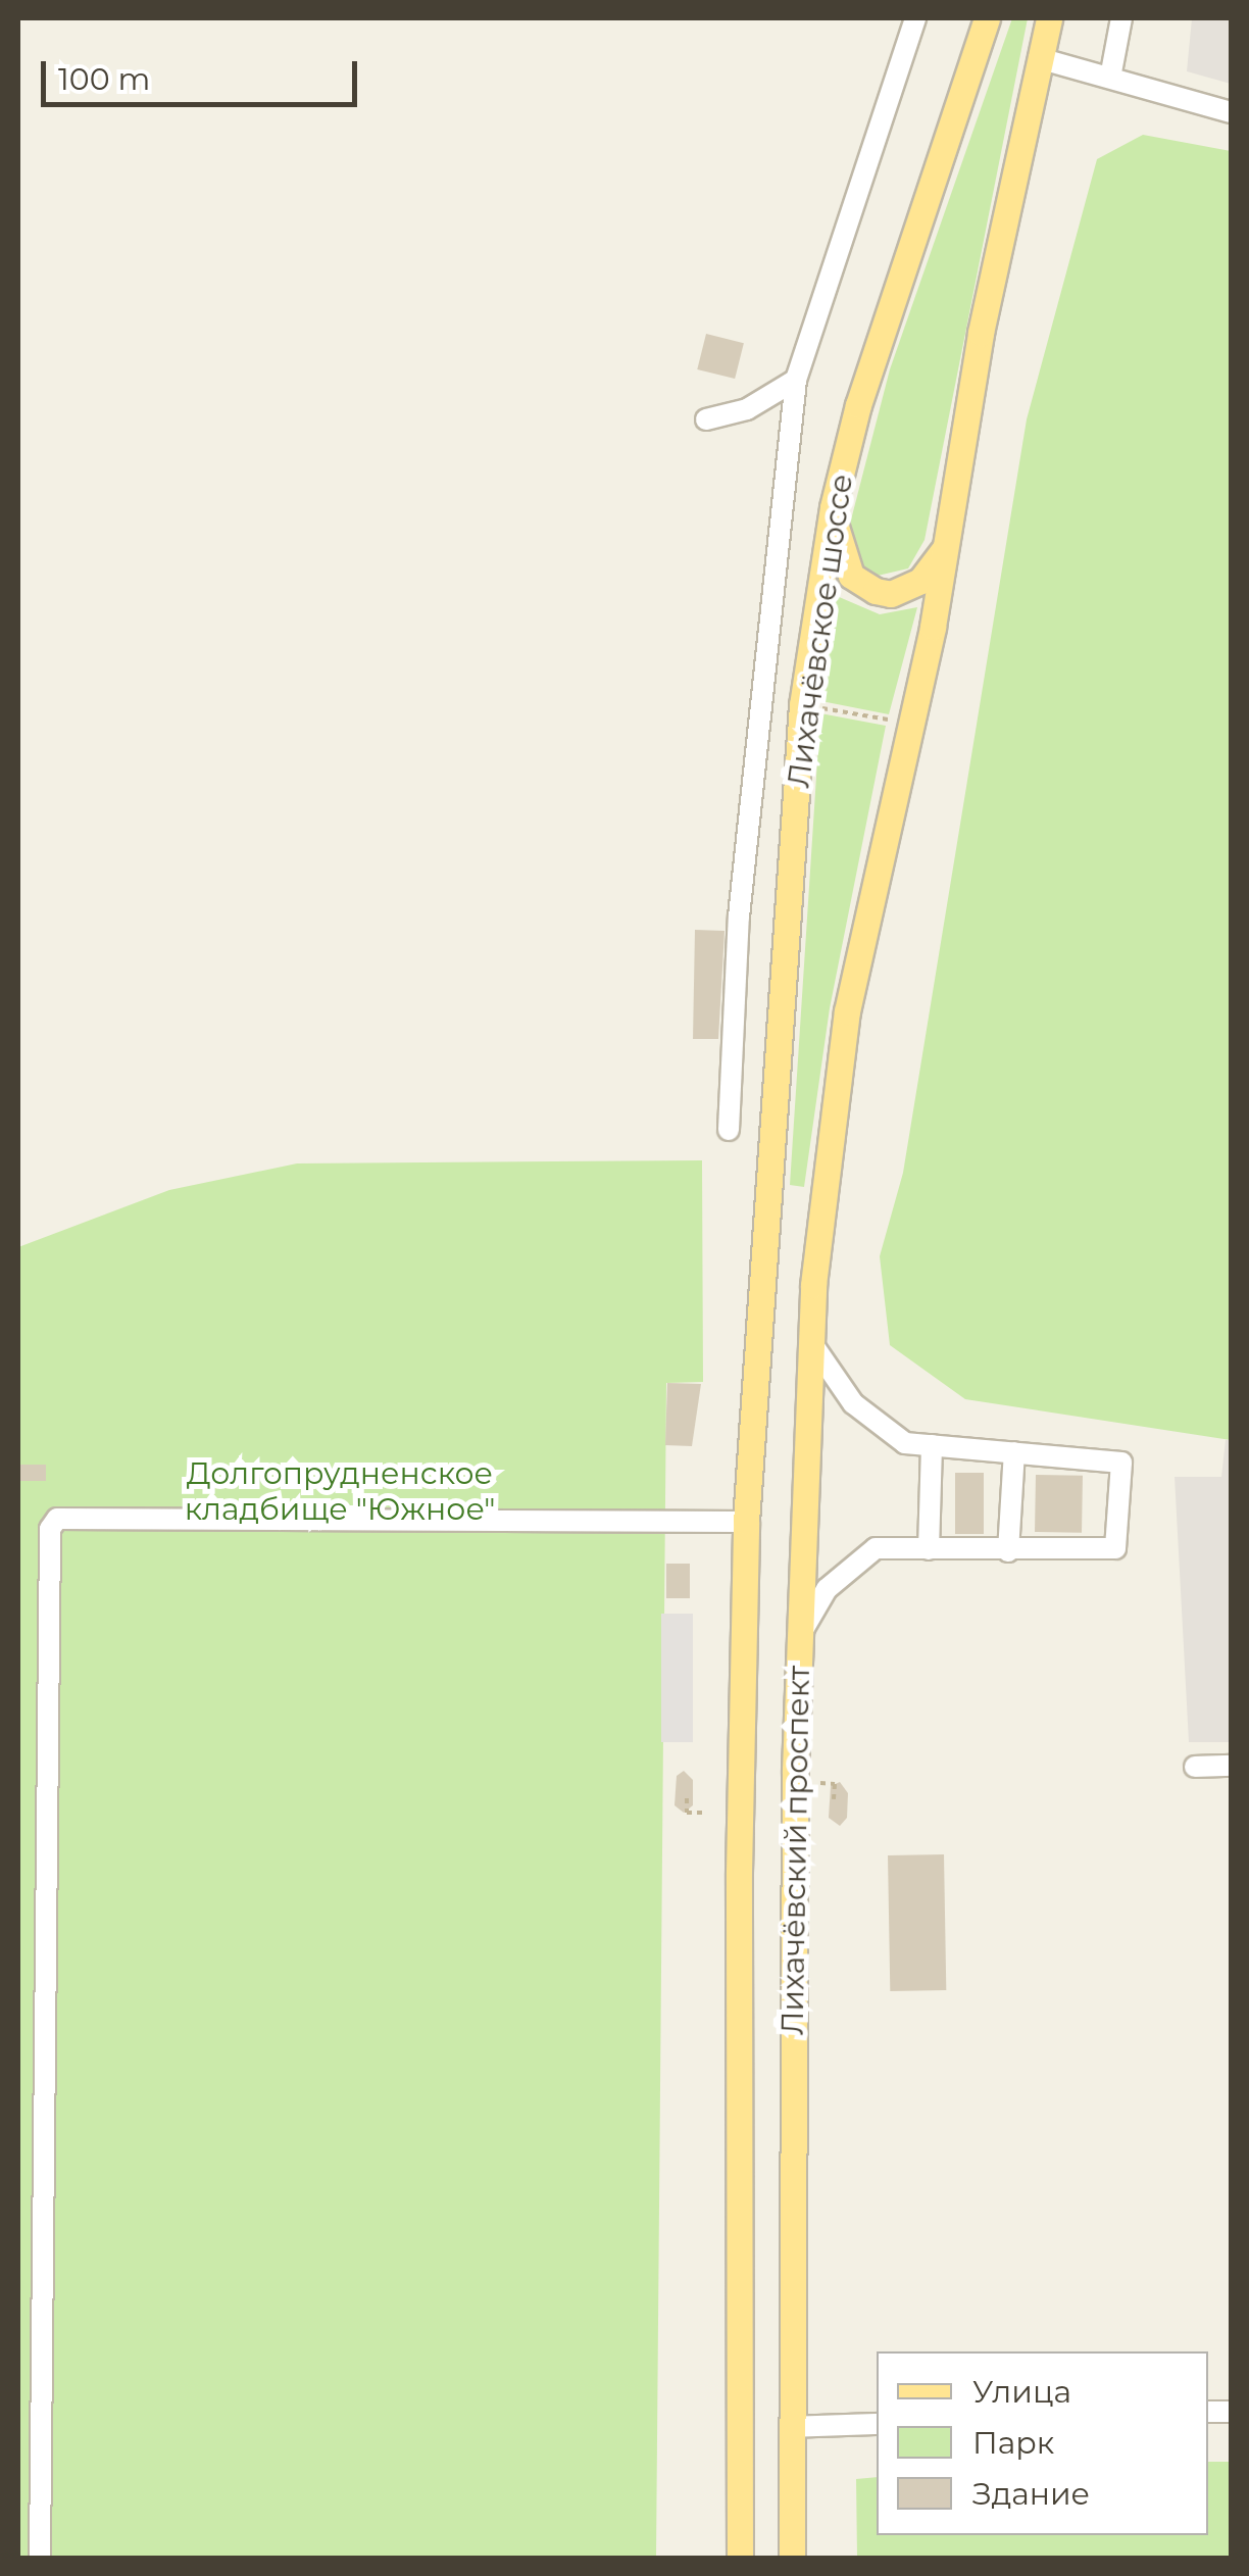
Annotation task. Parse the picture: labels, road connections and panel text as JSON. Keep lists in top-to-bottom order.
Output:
{
  "streets": {
    "main road": ["Лихачёвское шоссе", "Лихачёвский проспект"]
  },
  "crossings": [
    ["Лихачёвское шоссе", "Лихачёвский проспект"]
  ],
  "parks": ["Долгопрудненское кладбище \"Южное\""],
  "legend": ["Улица", "Парк", "Здание"],
  "scale_bar": "100 m"
}
